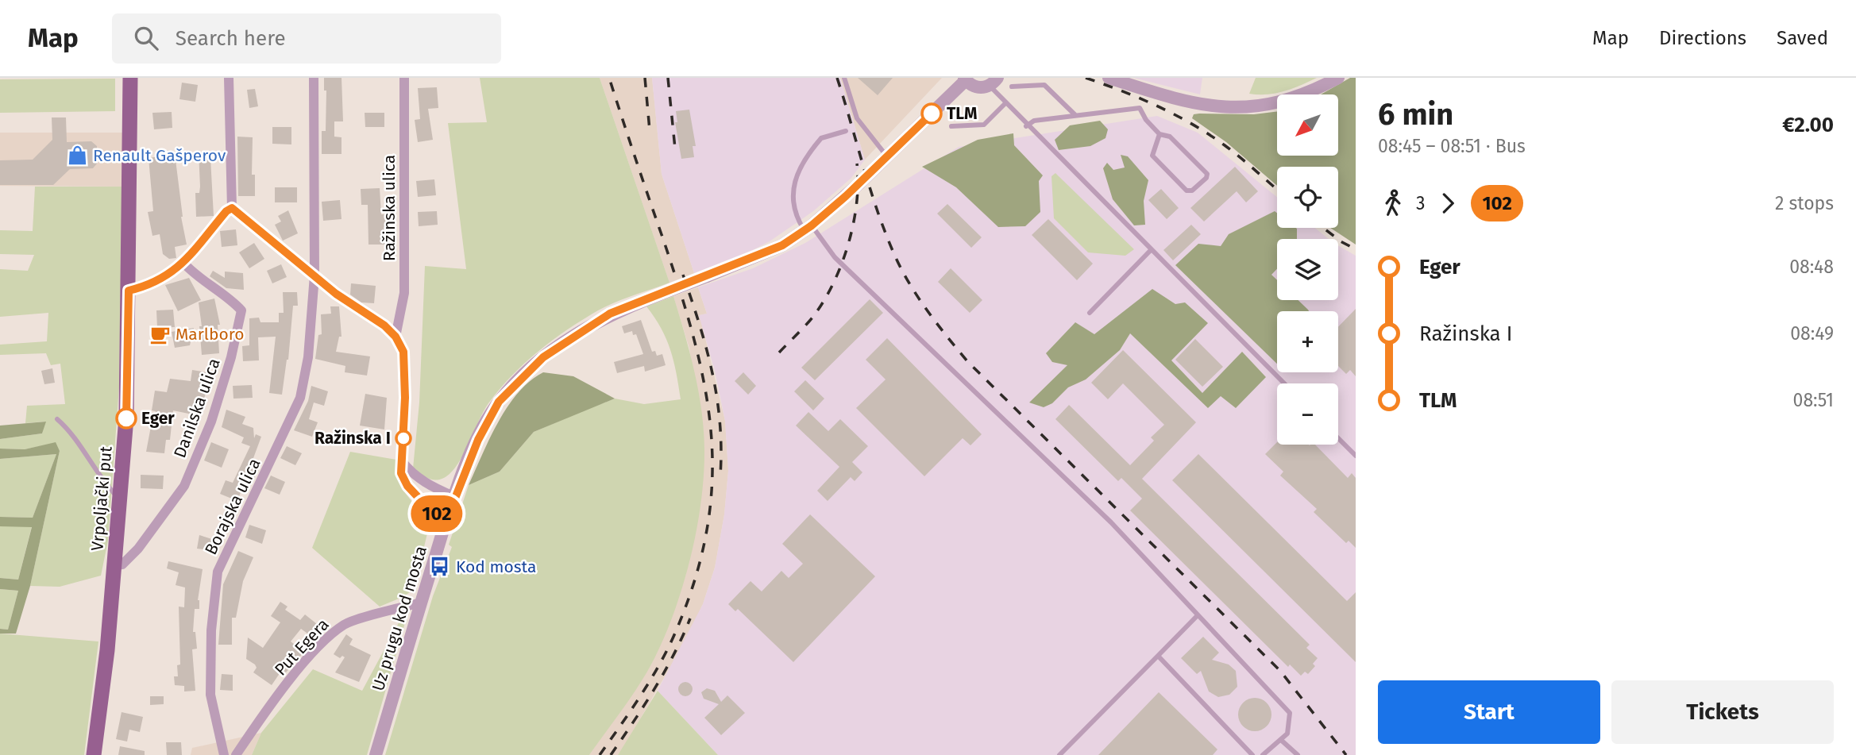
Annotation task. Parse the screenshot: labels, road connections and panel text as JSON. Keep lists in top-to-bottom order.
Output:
{
  "streets": {
    "main road": ["Vrpoljački put"],
    "street": [
      "Ražinska ulica",
      "Danilska ulica",
      "Borajska ulica",
      "Uz prugu kod mosta",
      "Put Egera"
    ]
  },
  "crossings": [
    ["Danilska ulica", "Vrpoljački put"],
    ["Uz prugu kod mosta", "Put Egera"]
  ],
  "places": {
    "other": ["TLM", "Eger", "Ražinska I"],
    "shop": ["Renault Gašperov"],
    "cafe": ["Marlboro"],
    "bus stop": ["Kod mosta"]
  },
  "lines": ["bus line 102"],
  "north": "bottom left",
  "page": {
    "header": "Map",
    "search": "Search here",
    "nav": ["Map", "Directions", "Saved"],
    "on_map": "102",
    "heading": ["6 min", "08:45 – 08:51 · Bus", "€2.00"],
    "map_buttons": ["+", "−"],
    "legs": ["3", "102", "2 stops"],
    "list": [
      {
        "name": "Eger",
        "value": "08:48"
      },
      {
        "name": "Ražinska I",
        "value": "08:49"
      },
      {
        "name": "TLM",
        "value": "08:51"
      }
    ],
    "buttons": ["Start", "Tickets"]
  }
}
